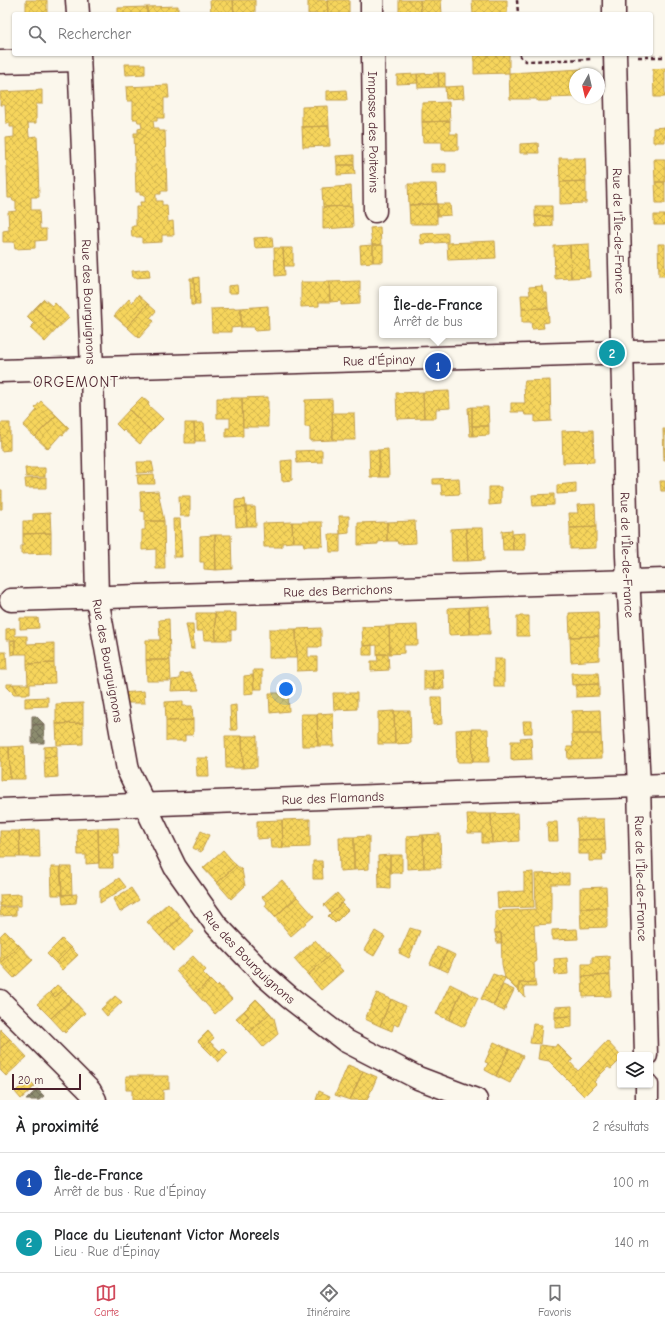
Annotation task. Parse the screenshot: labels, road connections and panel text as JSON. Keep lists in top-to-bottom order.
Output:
{
  "streets": {
    "street": [
      "Impasse des Poitevins",
      "Rue de l'Île-de-France",
      "Rue des Bourguignons",
      "Rue d'Épinay",
      "Rue des Berrichons",
      "Rue des Flamands"
    ]
  },
  "crossings": [
    ["Rue de l'Île-de-France", "Rue d'Épinay"],
    ["Rue de l'Île-de-France", "Rue des Berrichons"],
    ["Rue de l'Île-de-France", "Rue des Flamands"],
    ["Rue des Bourguignons", "Rue d'Épinay"],
    ["Rue des Bourguignons", "Rue des Berrichons"],
    ["Rue des Bourguignons", "Rue des Flamands"]
  ],
  "districts": ["ORGEMONT"],
  "scale_bar": "20 m",
  "north": "bottom",
  "page": {
    "search": "Rechercher",
    "popup": ["Île-de-France", "Arrêt de bus"],
    "pins": ["2", "1"],
    "scale": "20 m",
    "heading": ["À proximité", "2 résultats"],
    "list": [
      {
        "mark": "1",
        "name": "Île-de-France",
        "note": "Arrêt de bus · Rue d'Épinay",
        "value": "100 m"
      },
      {
        "mark": "2",
        "name": "Place du Lieutenant Victor Moreels",
        "note": "Lieu · Rue d'Épinay",
        "value": "140 m"
      }
    ],
    "nav": ["Carte", "Itinéraire", "Favoris"]
  }
}
